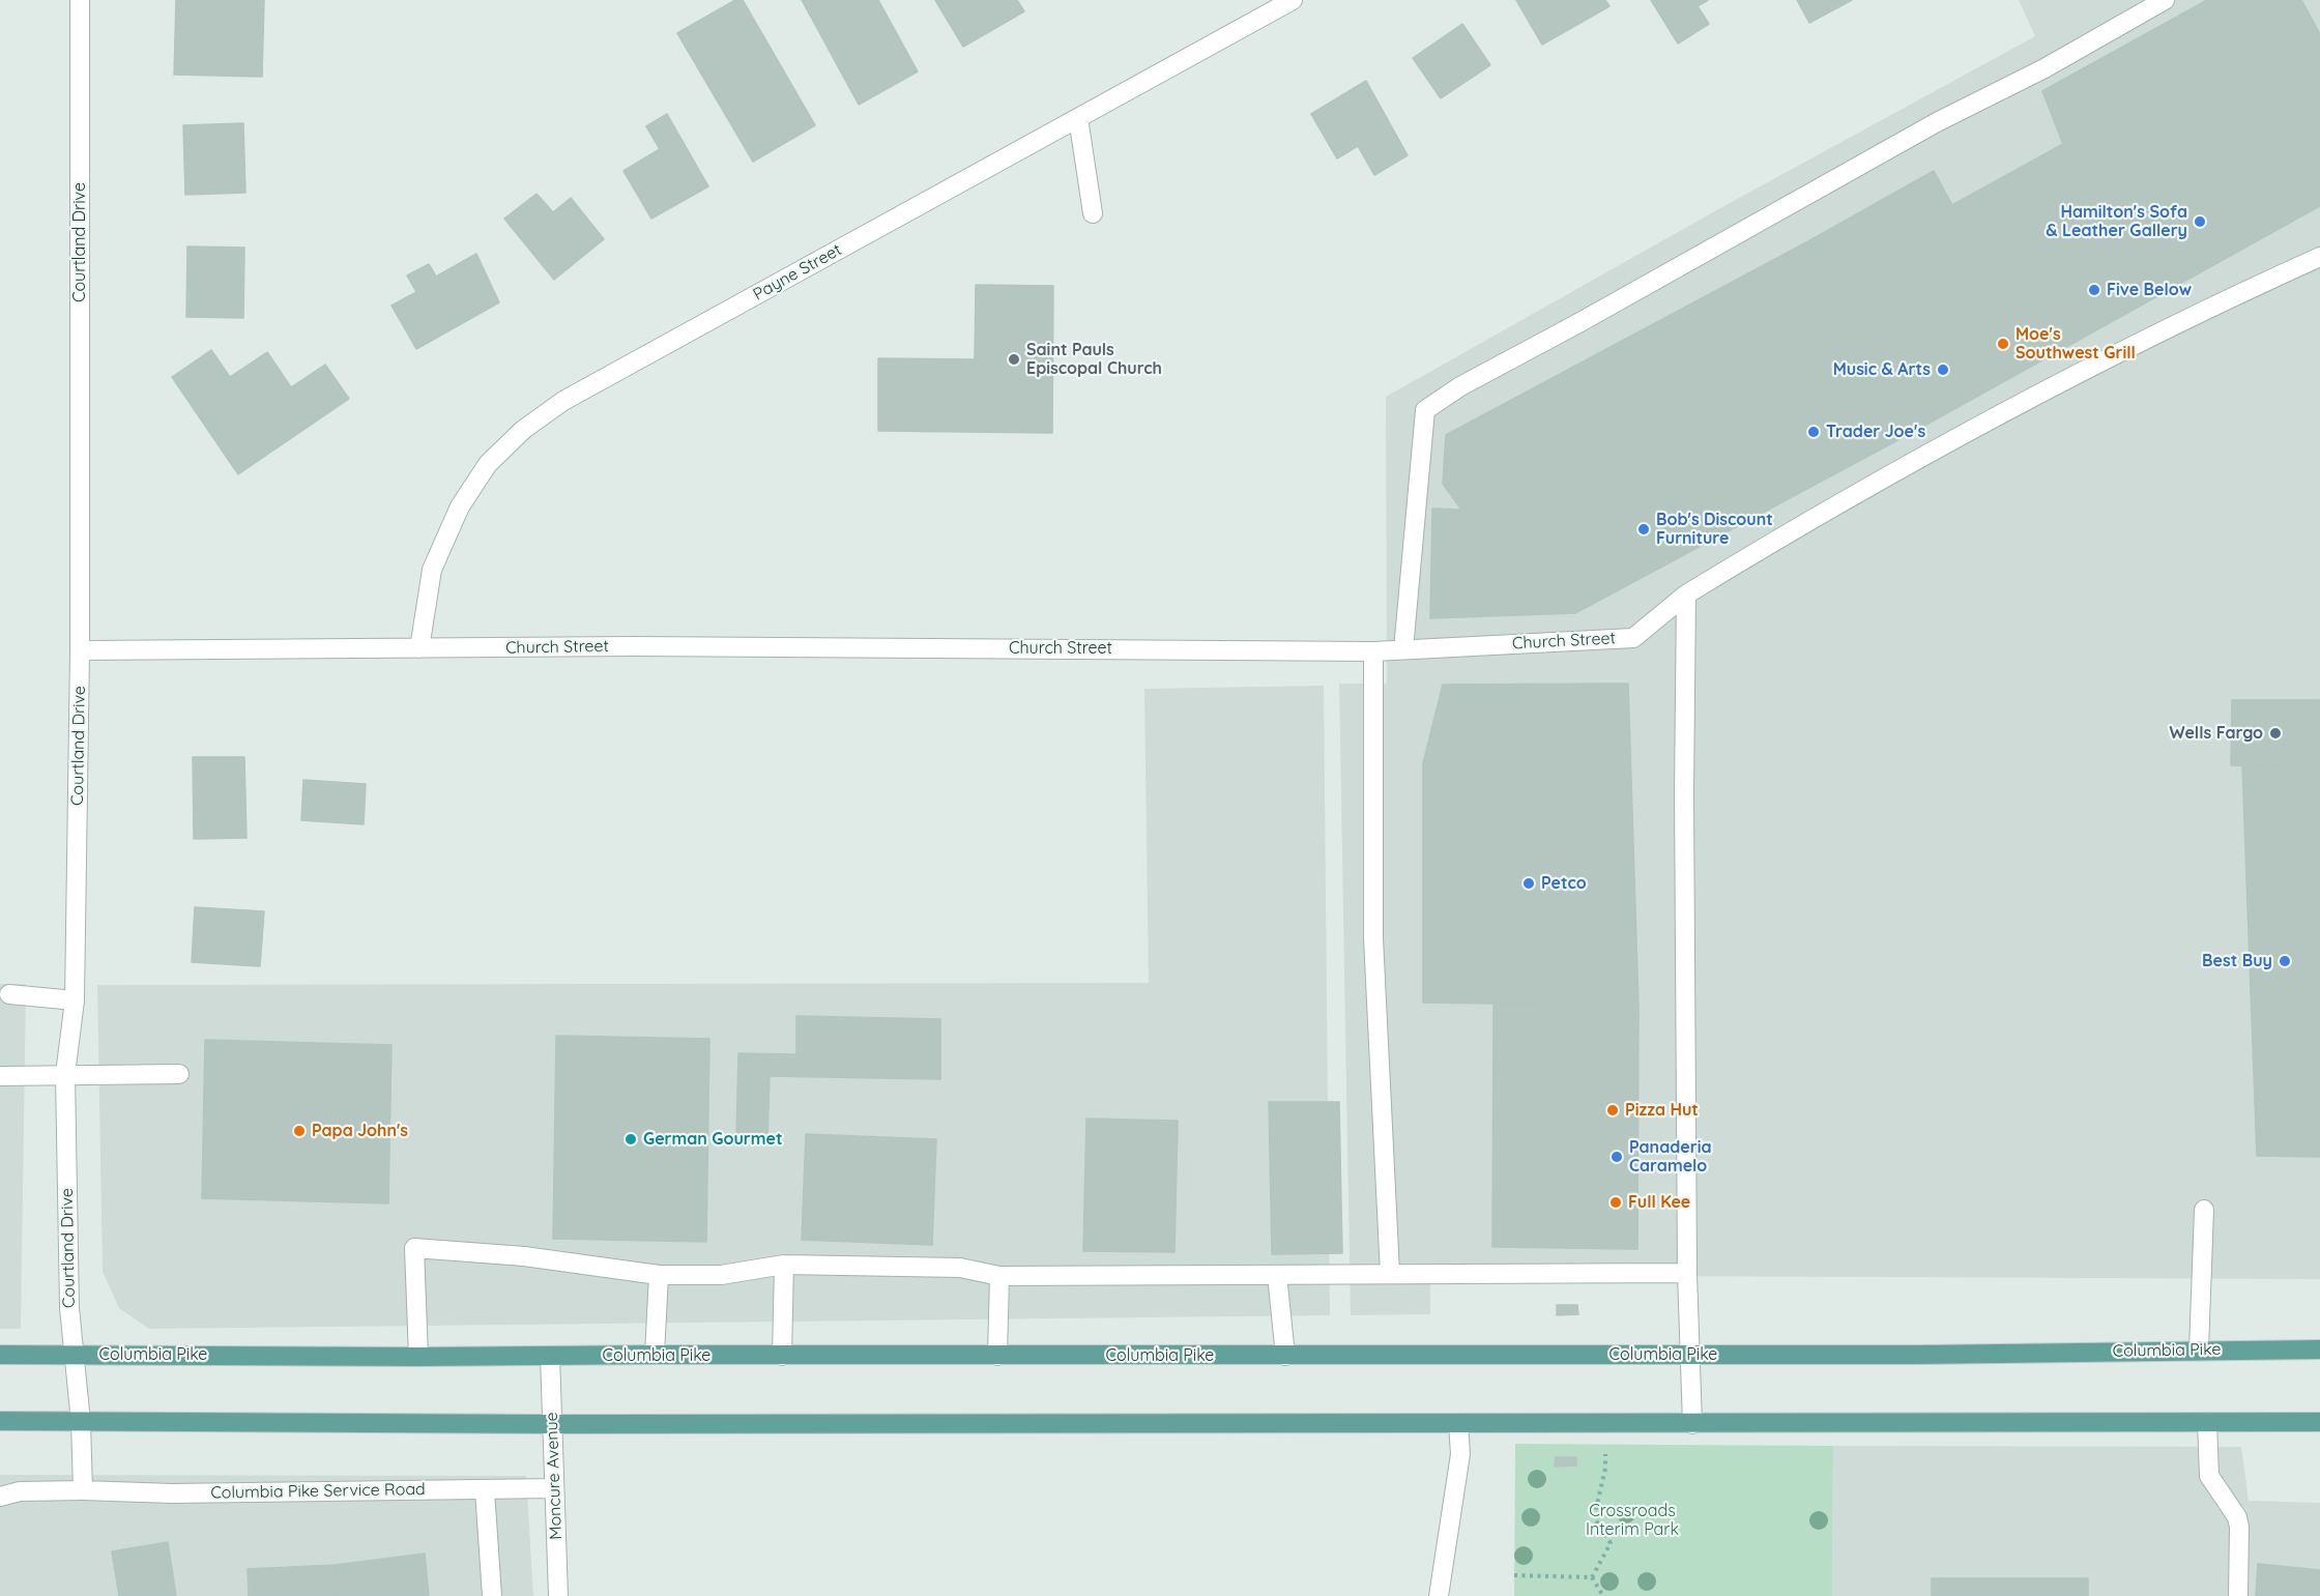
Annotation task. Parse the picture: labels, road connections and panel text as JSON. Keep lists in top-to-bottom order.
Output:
{
  "streets": {
    "main road": ["Columbia Pike"],
    "street": [
      "Courtland Drive",
      "Payne Street",
      "Church Street",
      "Moncure Avenue",
      "Columbia Pike Service Road"
    ]
  },
  "crossings": [
    ["Courtland Drive", "Church Street"],
    ["Courtland Drive", "Columbia Pike"],
    ["Courtland Drive", "Columbia Pike Service Road"],
    ["Payne Street", "Church Street"],
    ["Columbia Pike", "Moncure Avenue"],
    ["Moncure Avenue", "Columbia Pike Service Road"]
  ],
  "parks": ["Crossroads Interim Park"],
  "places": [
    "Hamilton's Sofa & Leather Gallery",
    "Five Below",
    "Moe's Southwest Grill",
    "Saint Pauls Episcopal Church",
    "Music & Arts",
    "Trader Joe's",
    "Bob's Discount Furniture",
    "Wells Fargo",
    "Petco",
    "Best Buy",
    "Pizza Hut",
    "Papa John's",
    "German Gourmet",
    "Panaderia Caramelo",
    "Full Kee"
  ]
}
